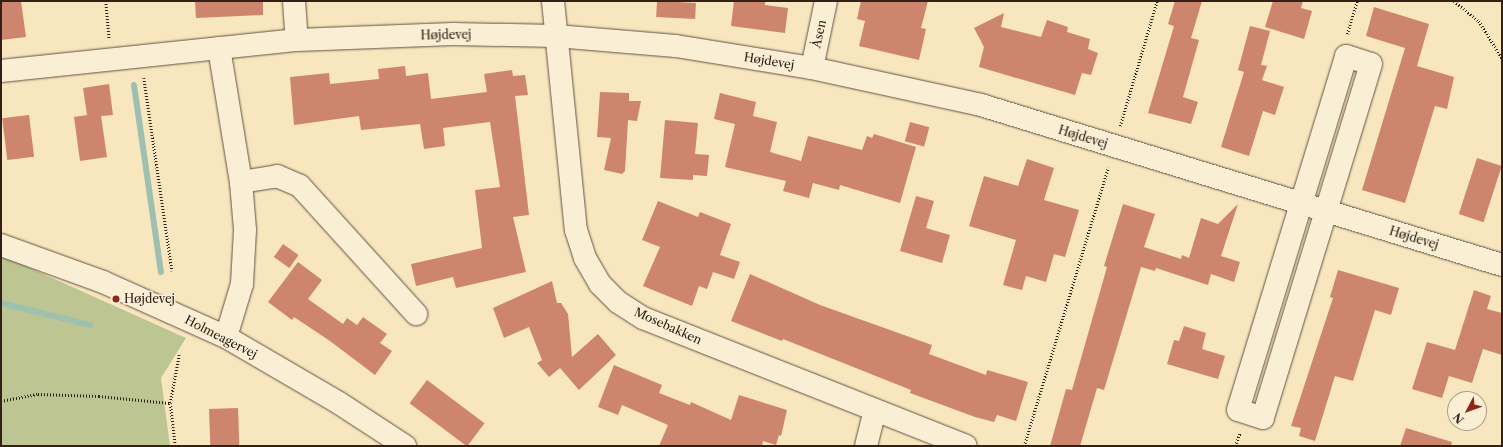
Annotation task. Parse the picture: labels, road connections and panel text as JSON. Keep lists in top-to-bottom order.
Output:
{
  "streets": {
    "street": [
      "Åsen",
      "Højdevej",
      "Mosebakken",
      "Holmeagervej"
    ]
  },
  "crossings": [
    ["Åsen", "Højdevej"],
    ["Højdevej", "Mosebakken"]
  ],
  "places": ["Højdevej"],
  "north": "bottom left"
}
